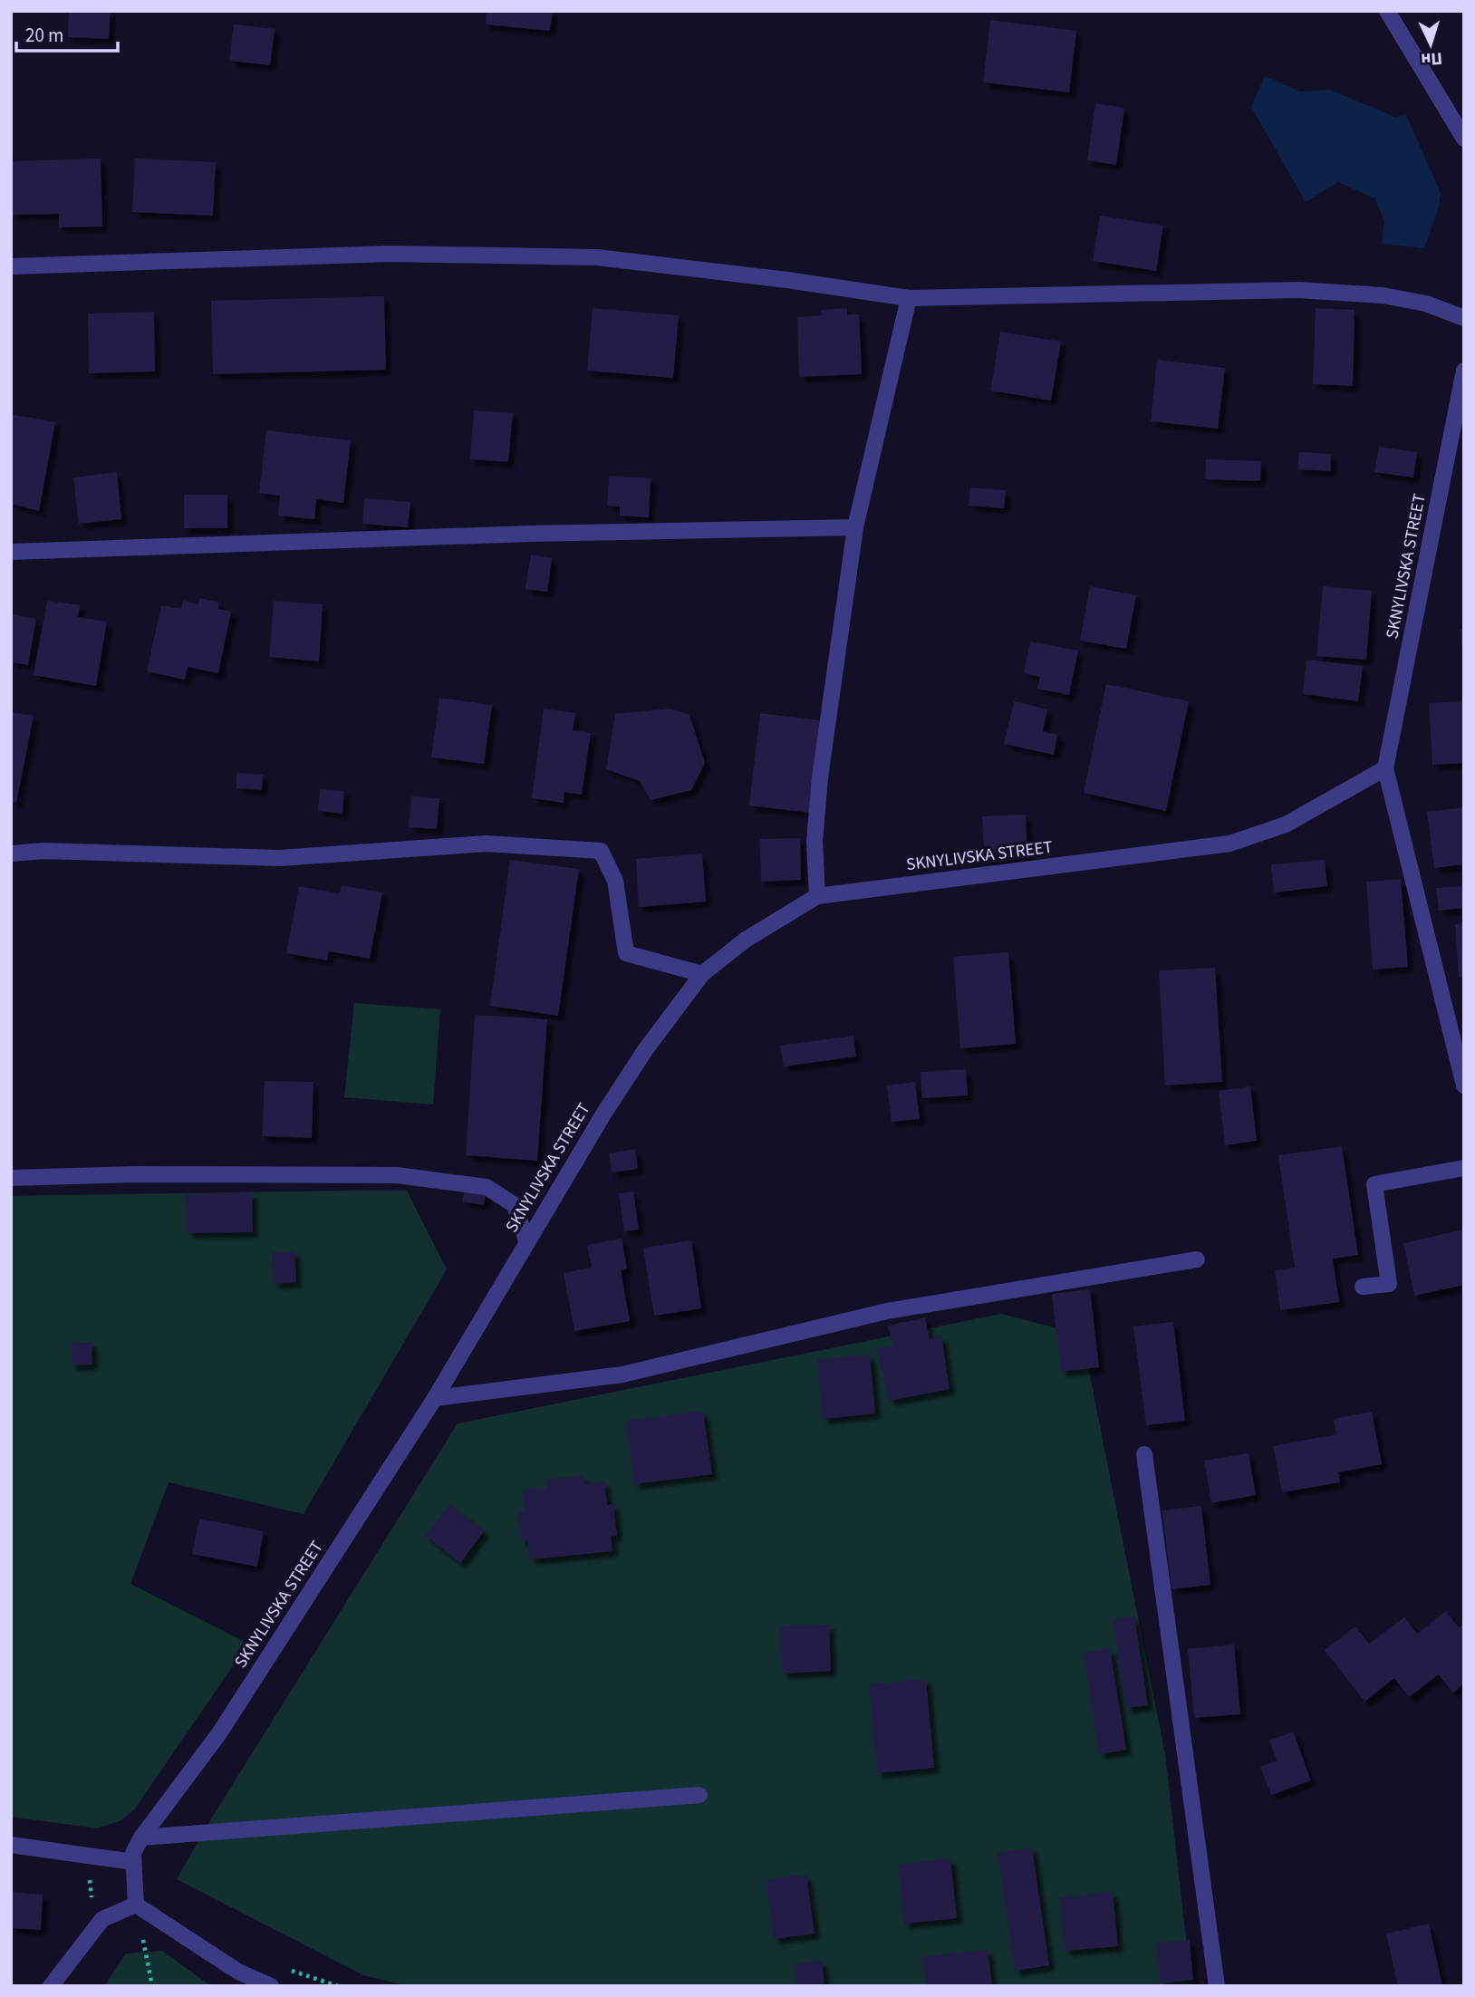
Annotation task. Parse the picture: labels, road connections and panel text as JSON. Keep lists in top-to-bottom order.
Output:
{
  "streets": {
    "street": ["SKNYLIVSKA STREET"]
  },
  "scale_bar": "20 m",
  "north": "bottom"
}
